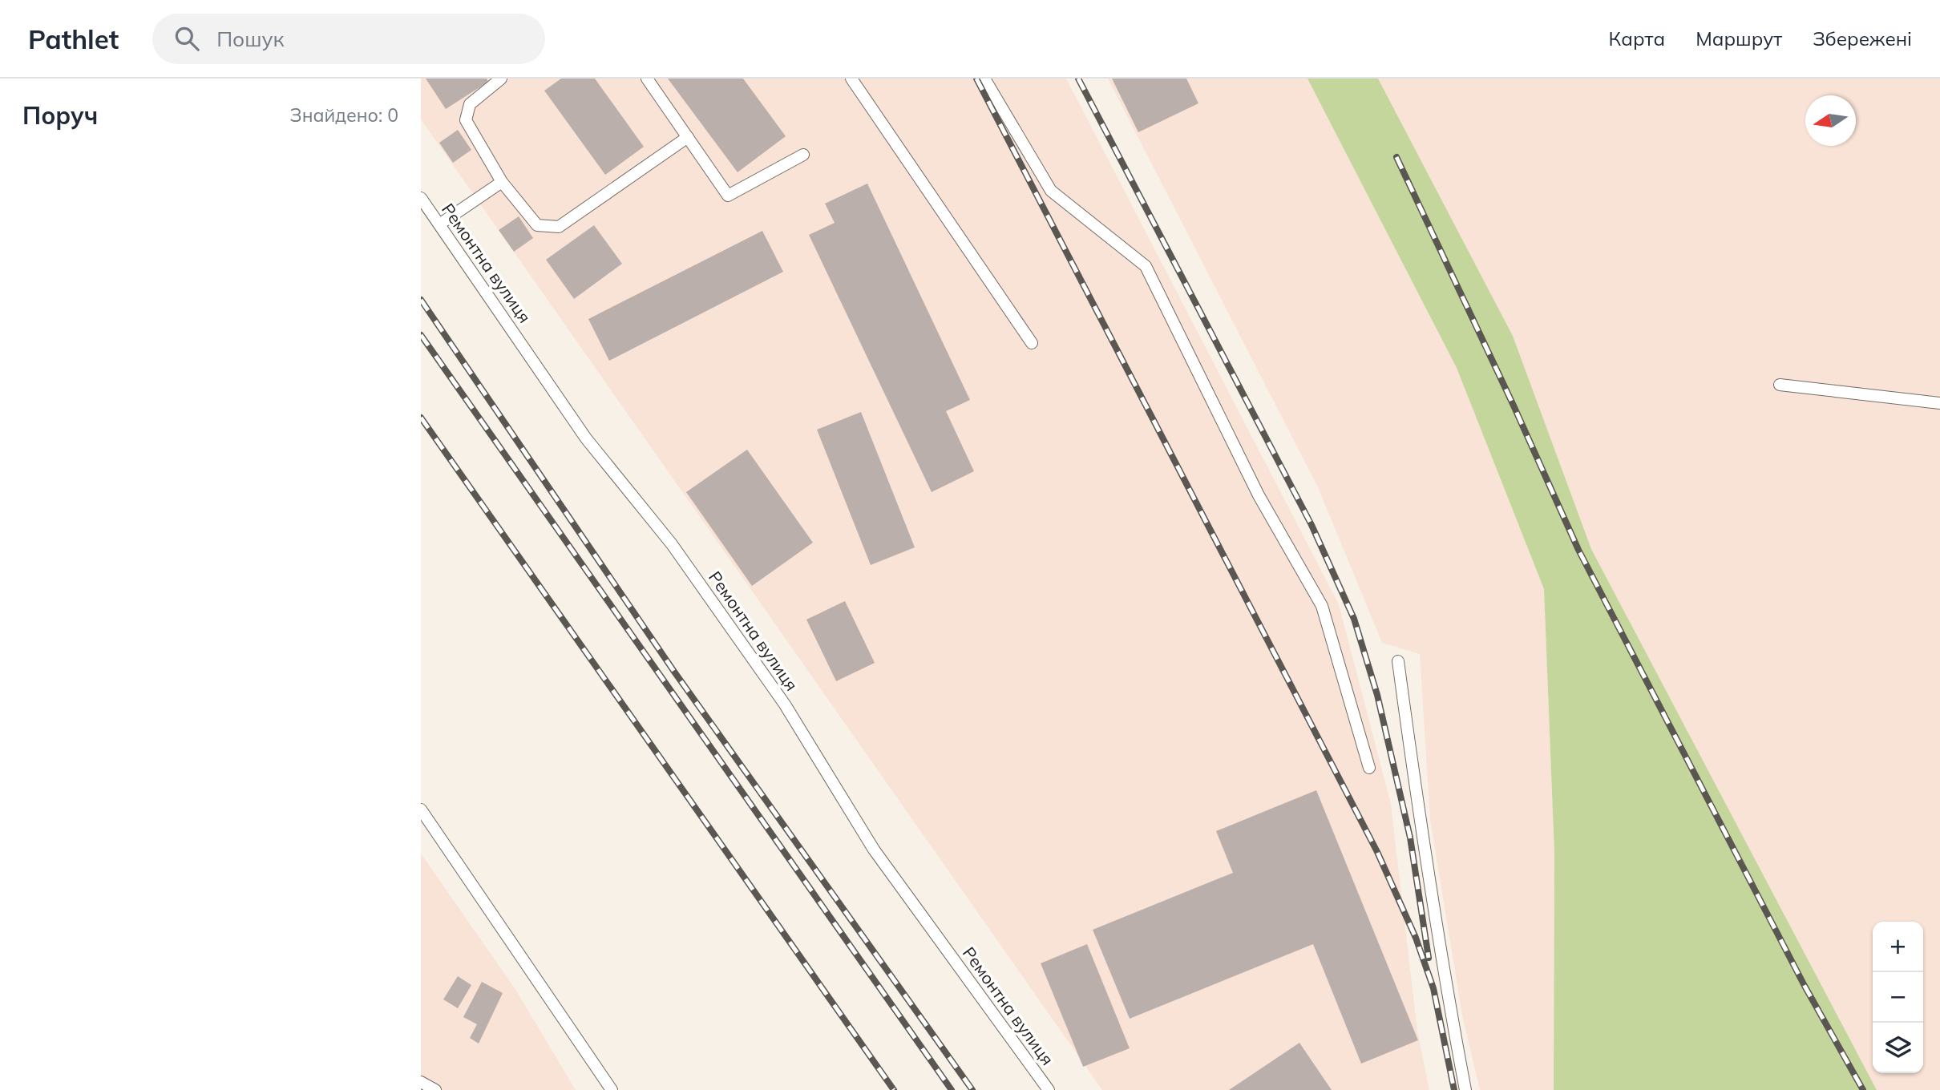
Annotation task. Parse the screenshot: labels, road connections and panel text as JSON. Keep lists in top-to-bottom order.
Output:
{
  "streets": {
    "lane": ["Ремонтна вулиця"]
  },
  "north": "left",
  "page": {
    "header": "Pathlet",
    "search": "Пошук",
    "nav": ["Карта", "Маршрут", "Збережені"],
    "heading": ["Поруч", "Знайдено: 0"],
    "map_buttons": ["+", "−"]
  }
}
